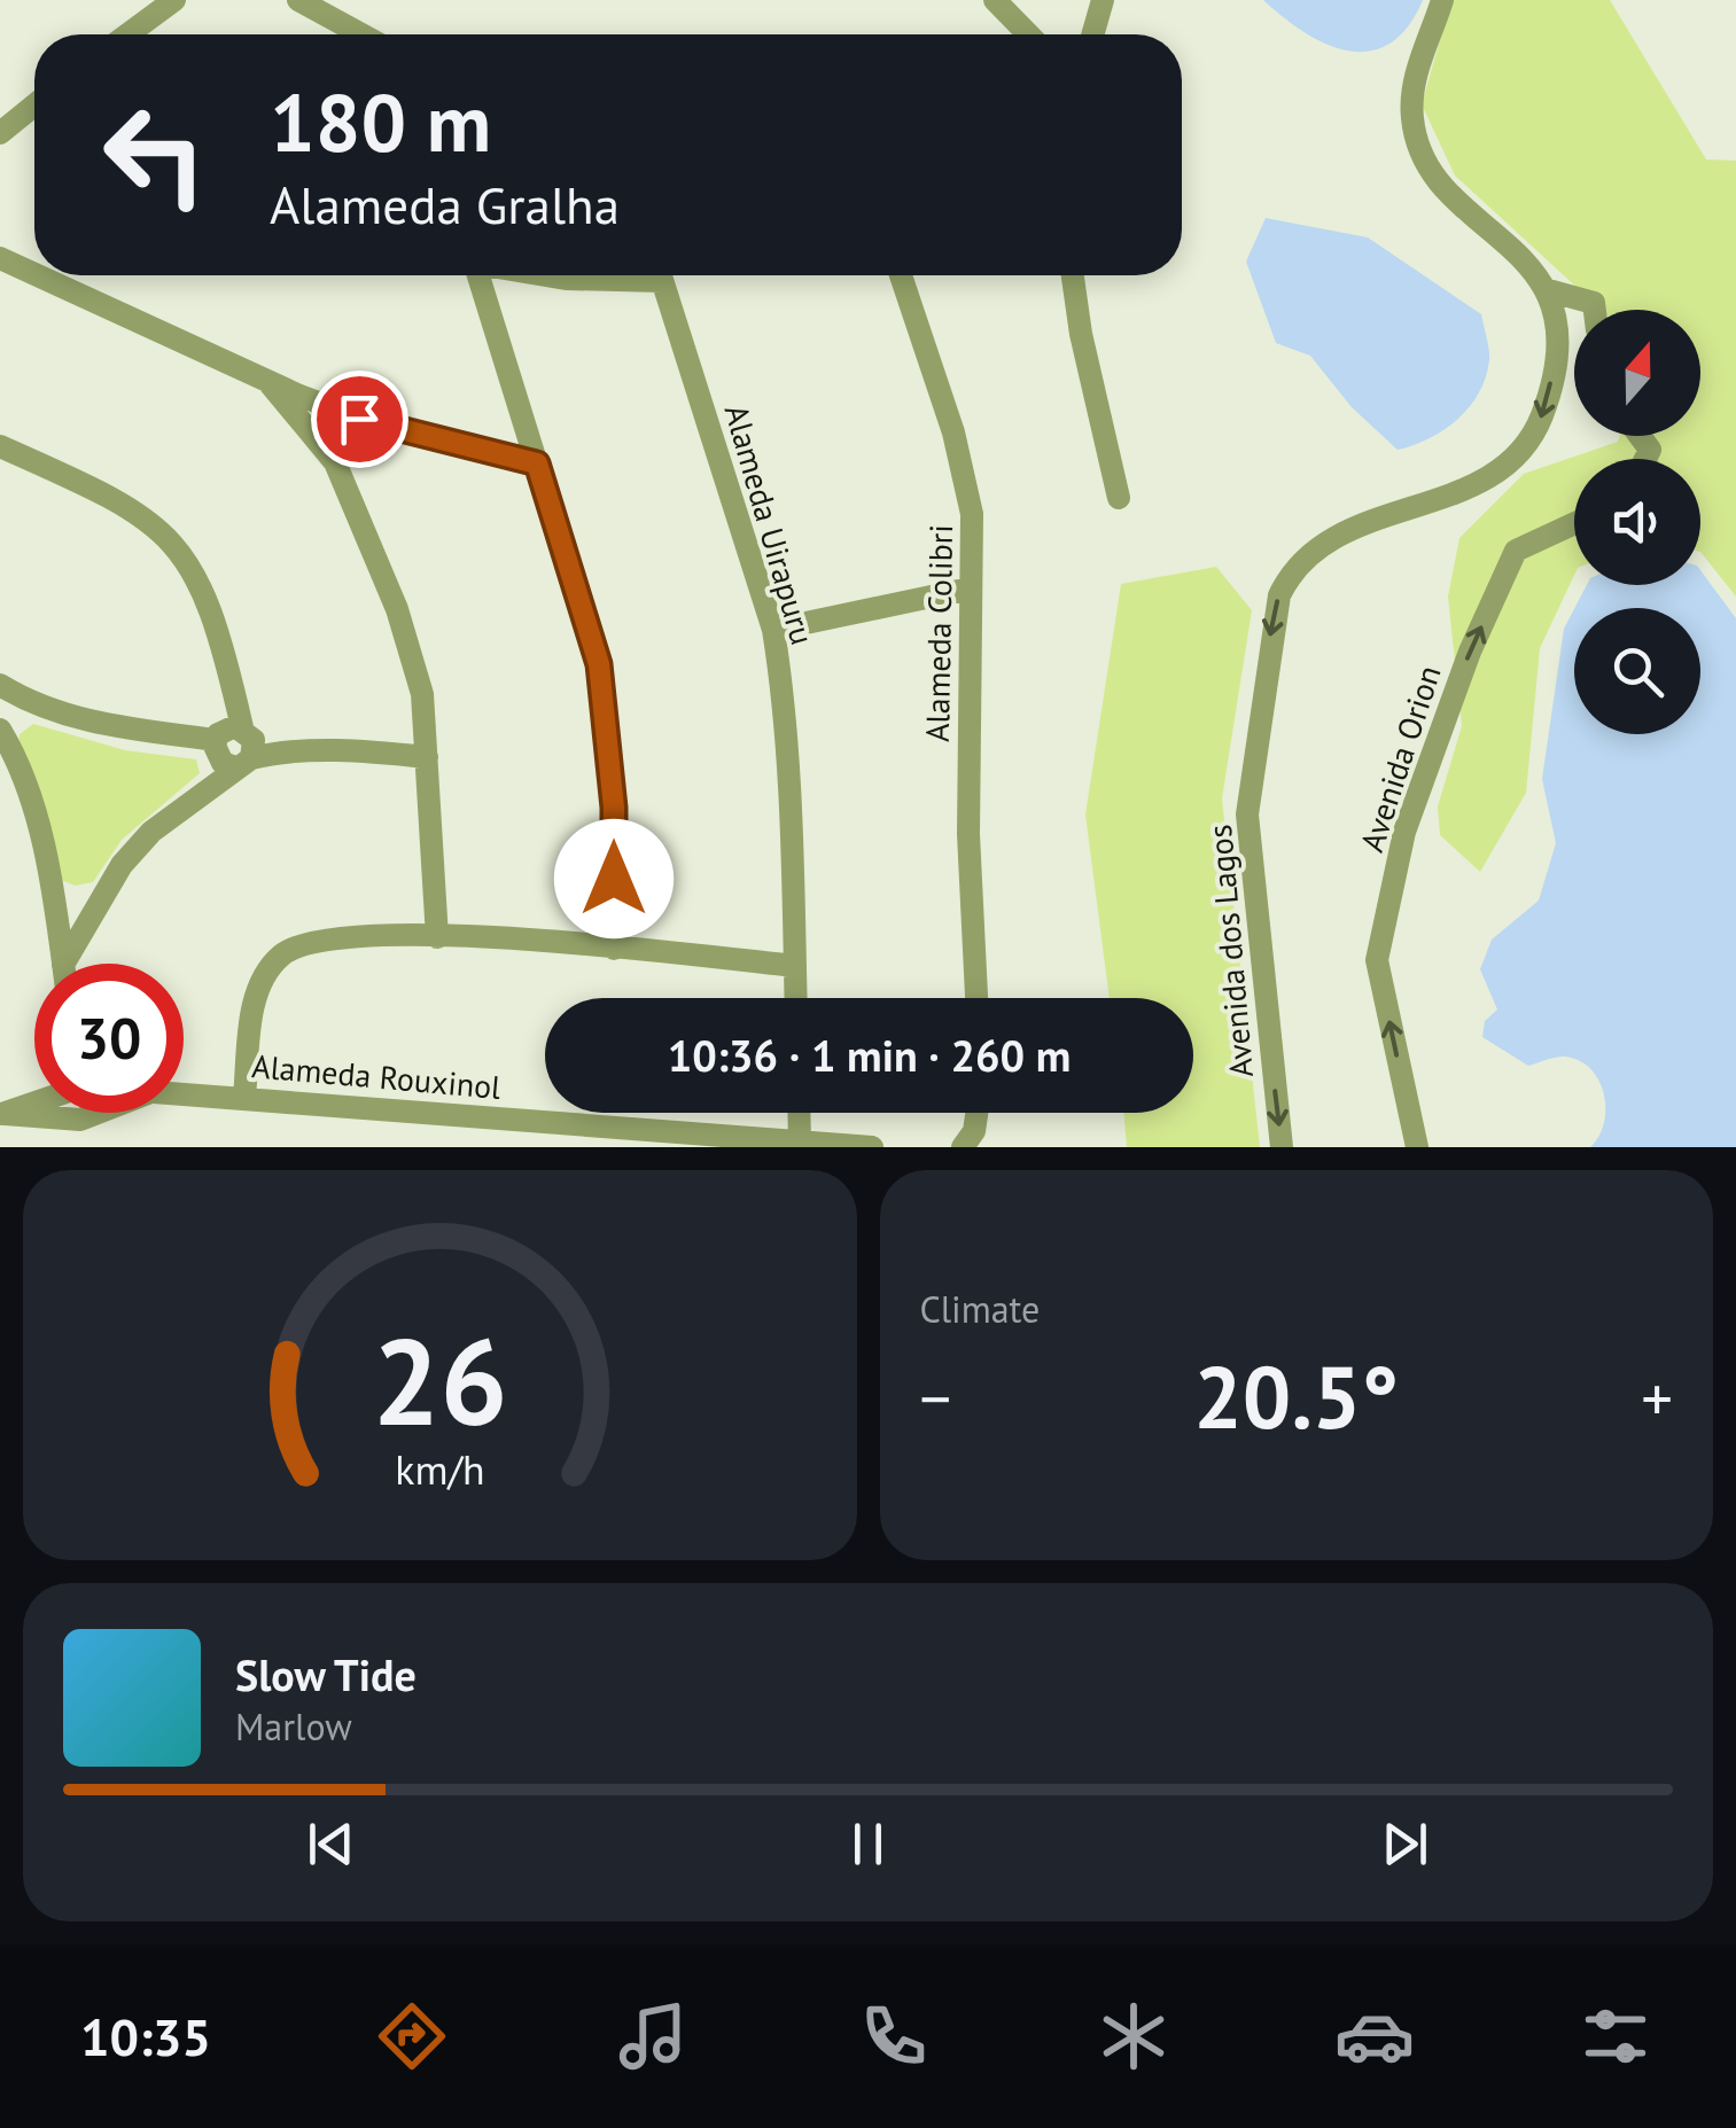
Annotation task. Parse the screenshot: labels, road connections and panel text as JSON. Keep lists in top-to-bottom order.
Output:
{
  "streets": {
    "street": [
      "Alameda Uirapuru",
      "Alameda Colibri",
      "Avenida Orion",
      "Avenida dos Lagos",
      "Alameda Rouxinol"
    ]
  },
  "one_way": ["Avenida Orion", "Avenida dos Lagos"],
  "north": "top",
  "page": {
    "turn": ["180 m", "Alameda Gralha"],
    "limit": "30",
    "trip": "10:36 · 1 min · 260 m",
    "tile": "Climate",
    "heat": ["−", "20.5°", "+"],
    "song": ["Slow Tide", "Marlow"],
    "tabs": "10:35",
    "gauge": ["26", "km/h"]
  }
}
